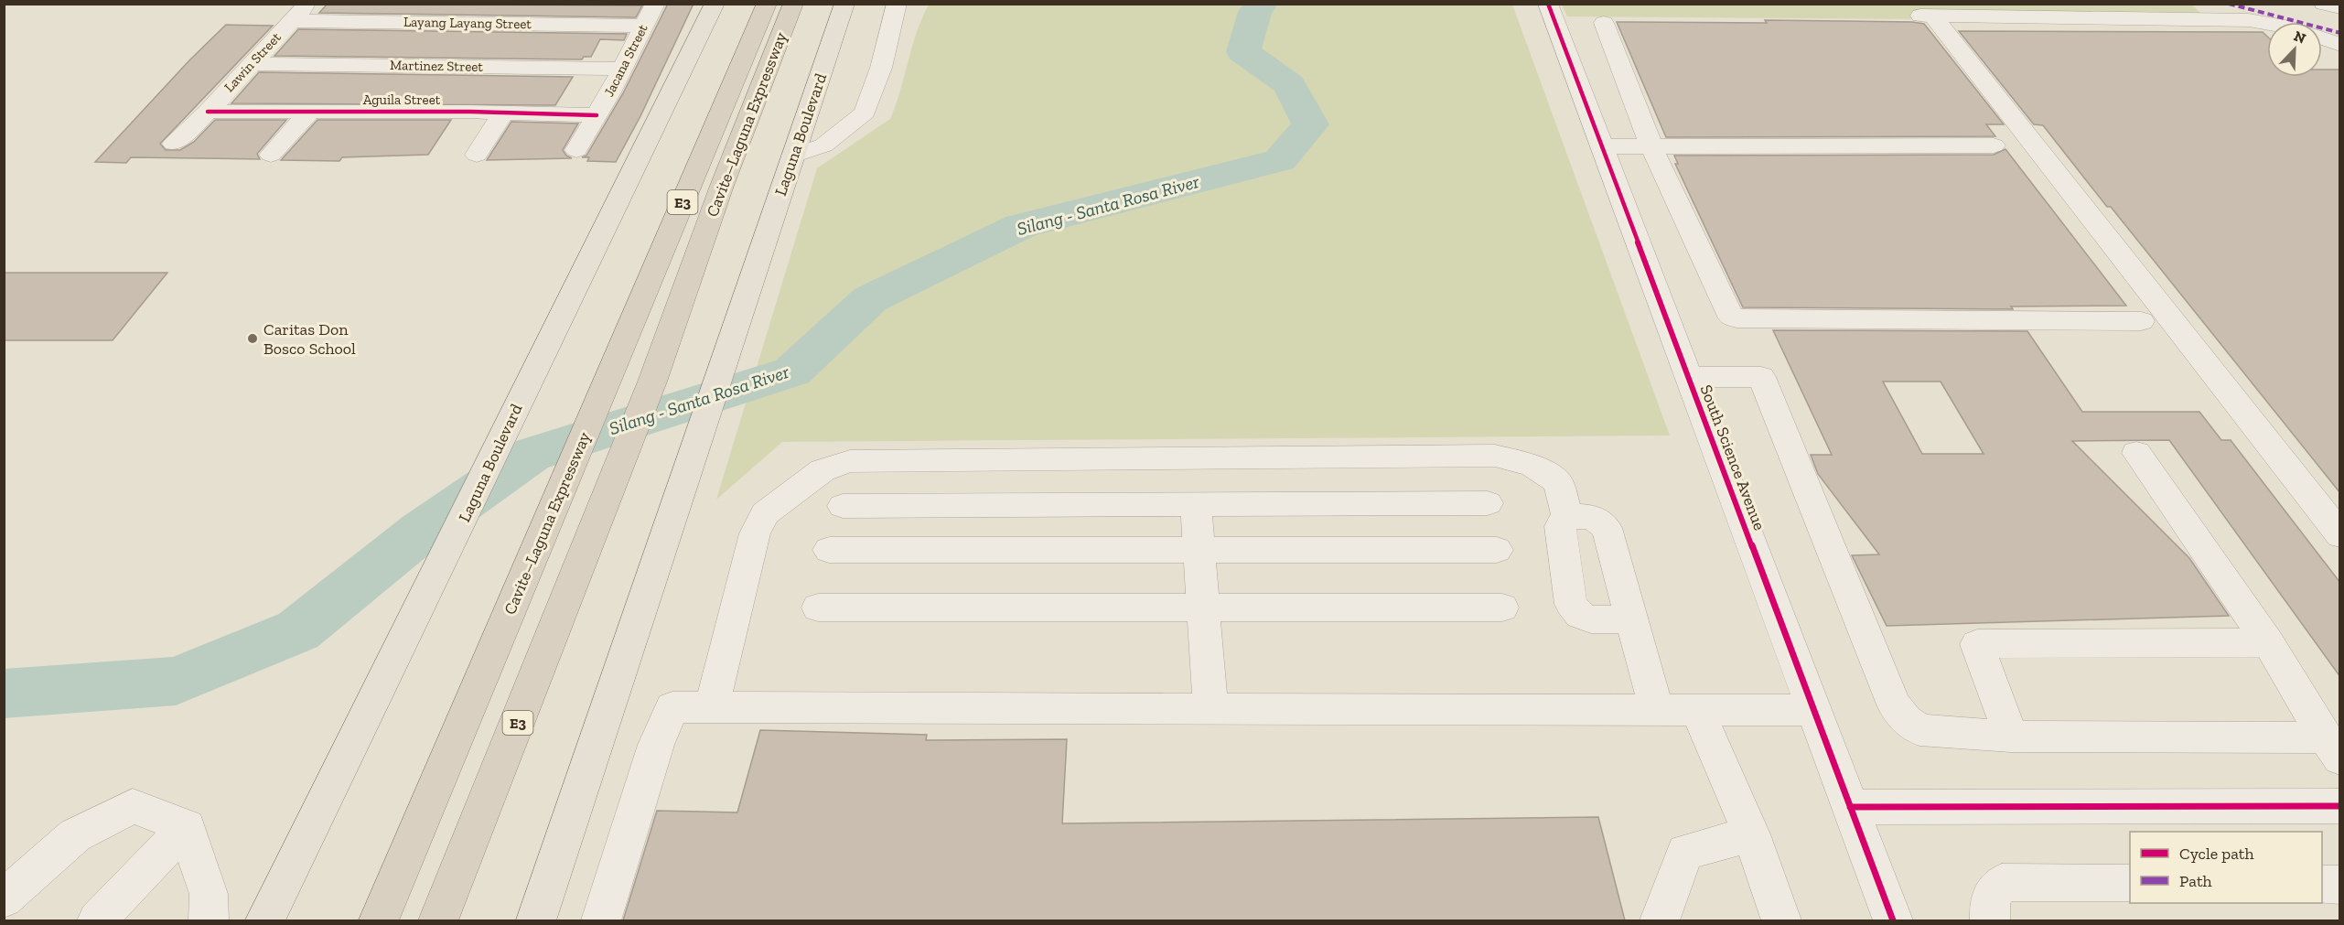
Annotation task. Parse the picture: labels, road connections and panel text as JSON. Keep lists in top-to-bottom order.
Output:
{
  "streets": {
    "highway": ["Cavite–Laguna Expressway", "E3"],
    "main road": ["Laguna Boulevard"],
    "street": [
      "Layang Layang Street",
      "Jacana Street",
      "Lawin Street",
      "Martinez Street",
      "Aguila Street",
      "South Science Avenue"
    ]
  },
  "crossings": [
    ["Layang Layang Street", "Jacana Street"],
    ["Layang Layang Street", "Lawin Street"],
    ["Jacana Street", "Martinez Street"],
    ["Jacana Street", "Aguila Street"],
    ["Lawin Street", "Martinez Street"],
    ["Lawin Street", "Aguila Street"]
  ],
  "water": ["Silang - Santa Rosa River"],
  "places": ["Caritas Don Bosco School"],
  "legend": ["Cycle path", "Path"],
  "north": "top right"
}
